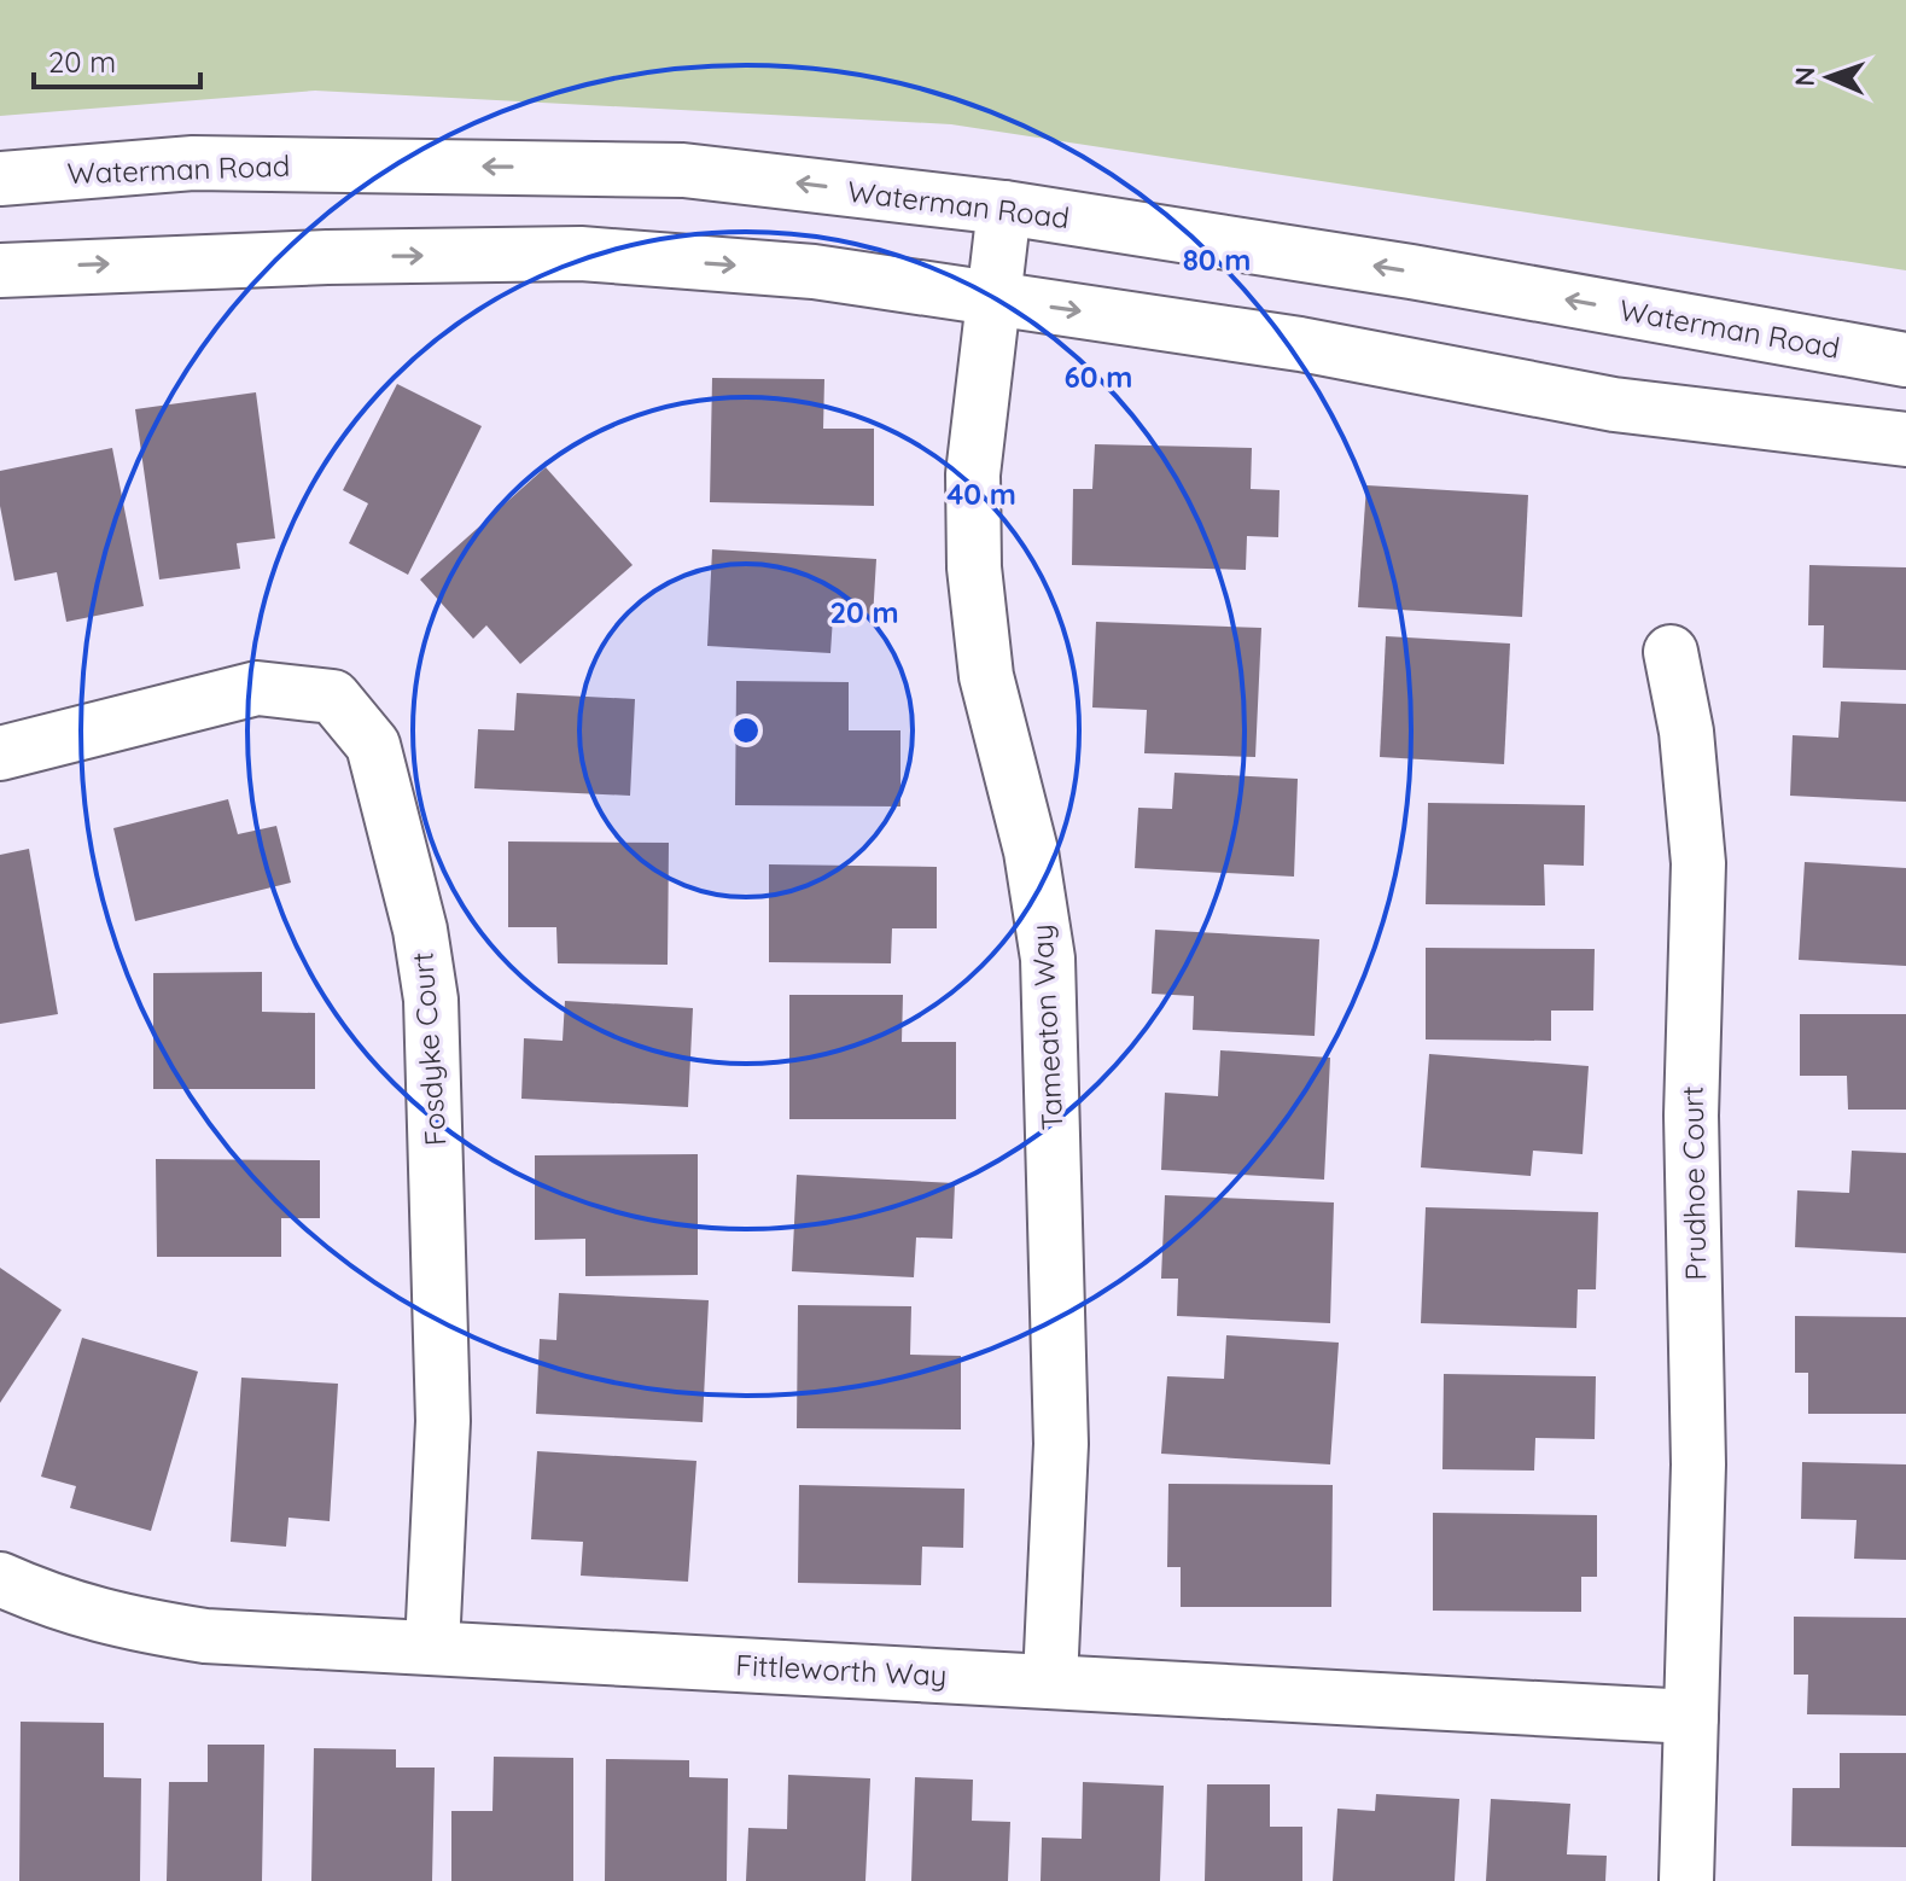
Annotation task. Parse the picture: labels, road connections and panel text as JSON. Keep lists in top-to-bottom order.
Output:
{
  "streets": {
    "street": [
      "Waterman Road",
      "Tameaton Way",
      "Fosdyke Court",
      "Prudhoe Court",
      "Fittleworth Way"
    ]
  },
  "crossings": [
    ["Waterman Road", "Tameaton Way"],
    ["Tameaton Way", "Fittleworth Way"],
    ["Fosdyke Court", "Fittleworth Way"],
    ["Prudhoe Court", "Fittleworth Way"]
  ],
  "scale_bar": "20 m",
  "north": "left",
  "rings": [
    "80 m",
    "60 m",
    "40 m",
    "20 m"
  ]
}
